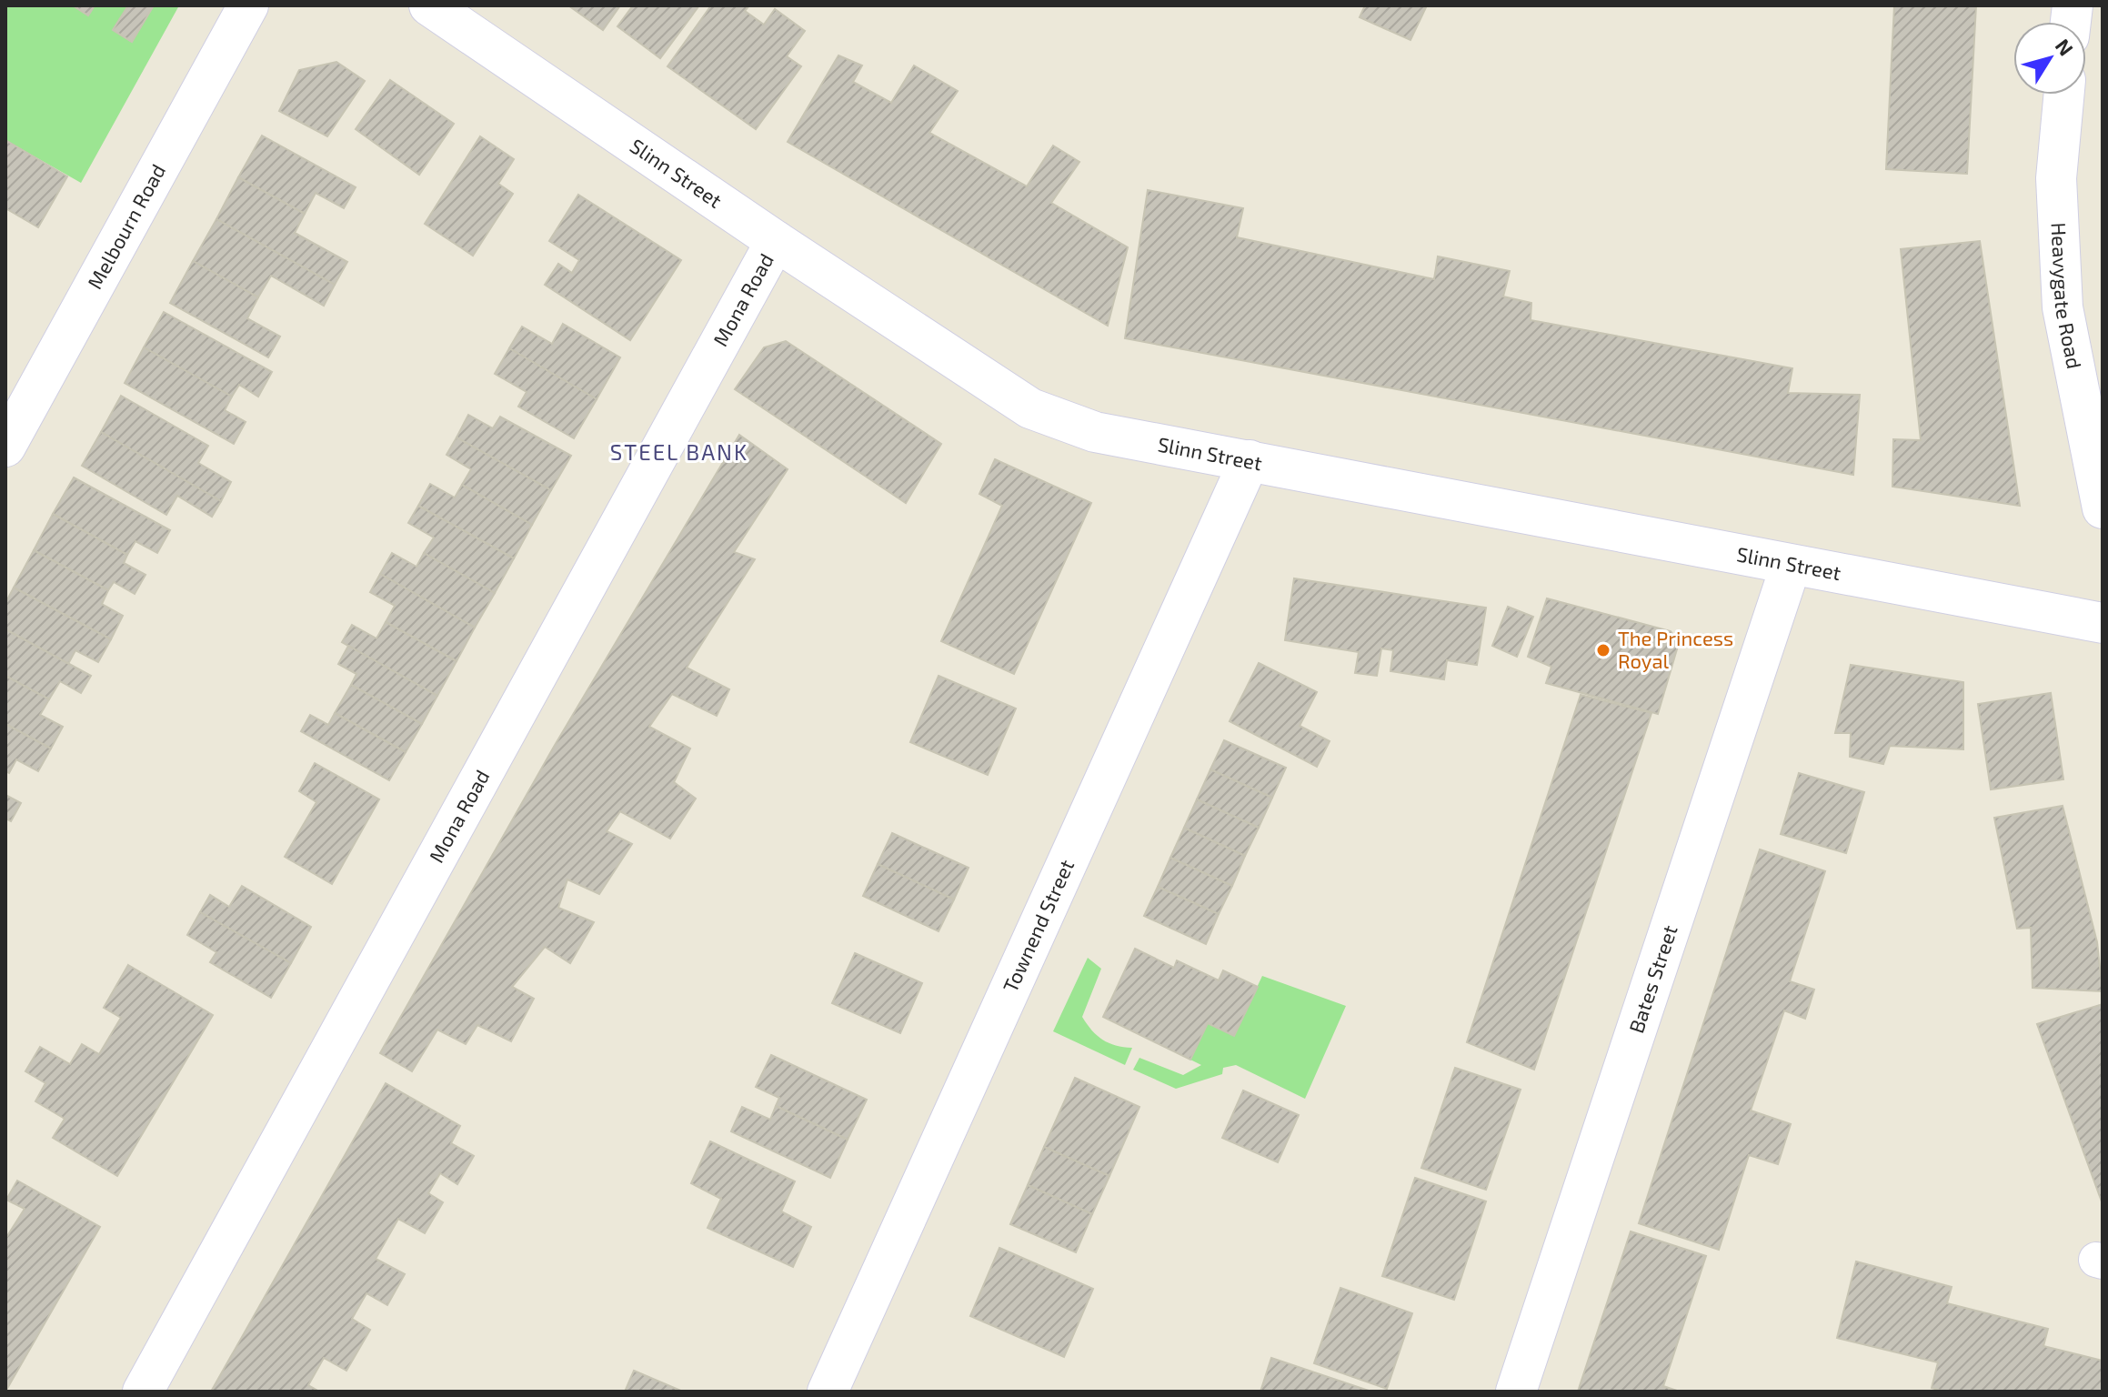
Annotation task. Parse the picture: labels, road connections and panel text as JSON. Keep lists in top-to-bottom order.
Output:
{
  "streets": {
    "street": [
      "Slinn Street",
      "Melbourn Road",
      "Heavygate Road",
      "Mona Road",
      "Townend Street",
      "Bates Street"
    ]
  },
  "crossings": [
    ["Slinn Street", "Mona Road"],
    ["Slinn Street", "Townend Street"],
    ["Slinn Street", "Bates Street"]
  ],
  "districts": ["STEEL BANK"],
  "places": ["The Princess Royal"],
  "north": "top right"
}
